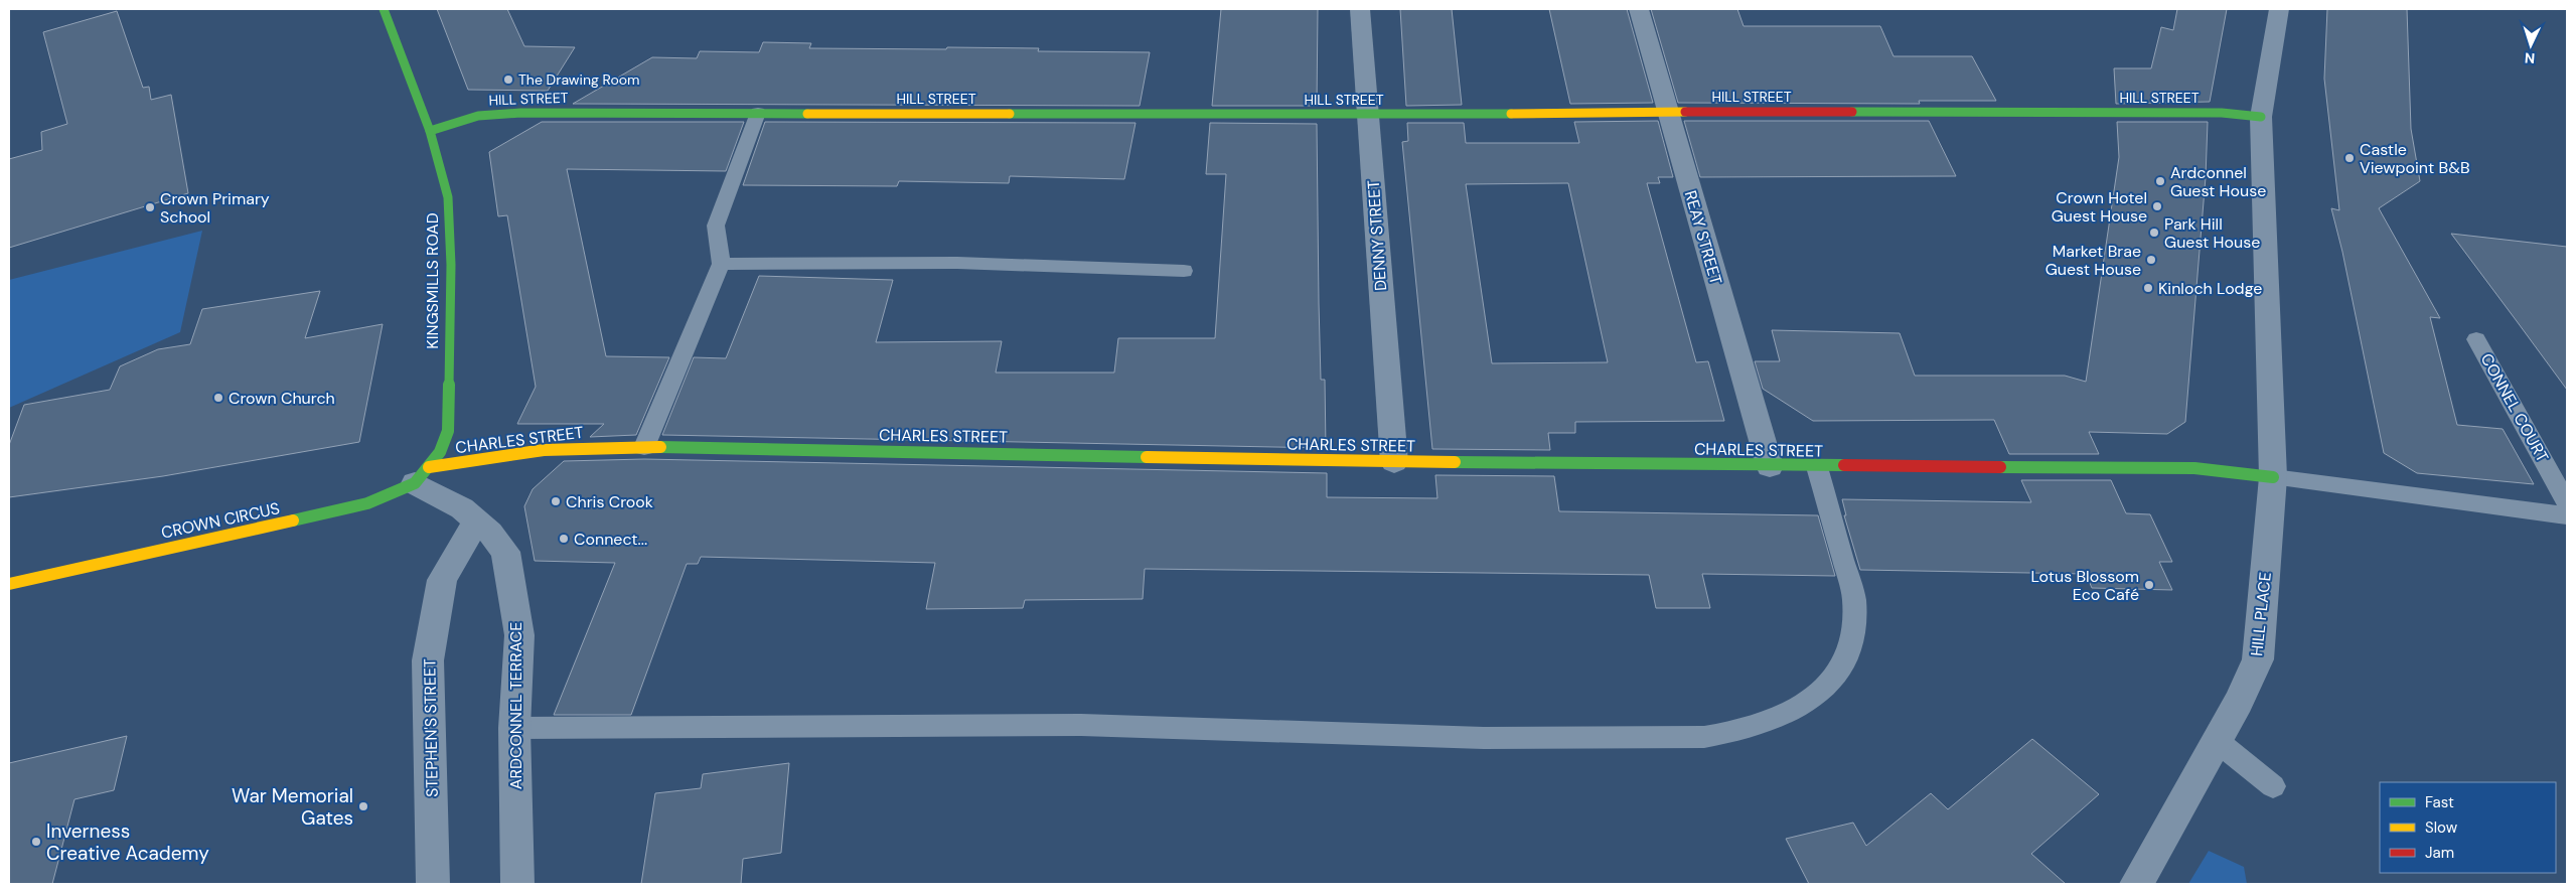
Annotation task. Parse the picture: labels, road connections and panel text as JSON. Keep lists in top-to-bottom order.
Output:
{
  "streets": {
    "street": [
      "HILL STREET",
      "DENNY STREET",
      "REAY STREET",
      "KINGSMILLS ROAD",
      "CHARLES STREET",
      "CROWN CIRCUS",
      "HILL PLACE",
      "ARDCONNEL TERRACE",
      "STEPHEN'S STREET"
    ],
    "lane": ["CONNEL COURT"]
  },
  "crossings": [
    ["HILL STREET", "DENNY STREET"],
    ["HILL STREET", "REAY STREET"],
    ["HILL STREET", "KINGSMILLS ROAD"],
    ["HILL STREET", "HILL PLACE"],
    ["DENNY STREET", "CHARLES STREET"],
    ["REAY STREET", "CHARLES STREET"],
    ["KINGSMILLS ROAD", "CHARLES STREET"],
    ["KINGSMILLS ROAD", "CROWN CIRCUS"],
    ["KINGSMILLS ROAD", "ARDCONNEL TERRACE"],
    ["CHARLES STREET", "CROWN CIRCUS"],
    ["CHARLES STREET", "HILL PLACE"],
    ["CHARLES STREET", "ARDCONNEL TERRACE"],
    ["CROWN CIRCUS", "ARDCONNEL TERRACE"],
    ["ARDCONNEL TERRACE", "STEPHEN'S STREET"]
  ],
  "places": [
    "The Drawing Room",
    "Castle Viewpoint B&B",
    "Ardconnel Guest House",
    "Crown Hotel Guest House",
    "Crown Primary School",
    "Park Hill Guest House",
    "Market Brae Guest House",
    "Kinloch Lodge",
    "Crown Church",
    "Chris Crook",
    "Connect...",
    "Lotus Blossom Eco Café",
    "War Memorial Gates",
    "Inverness Creative Academy"
  ],
  "legend": ["Fast", "Slow", "Jam"],
  "north": "bottom"
}
